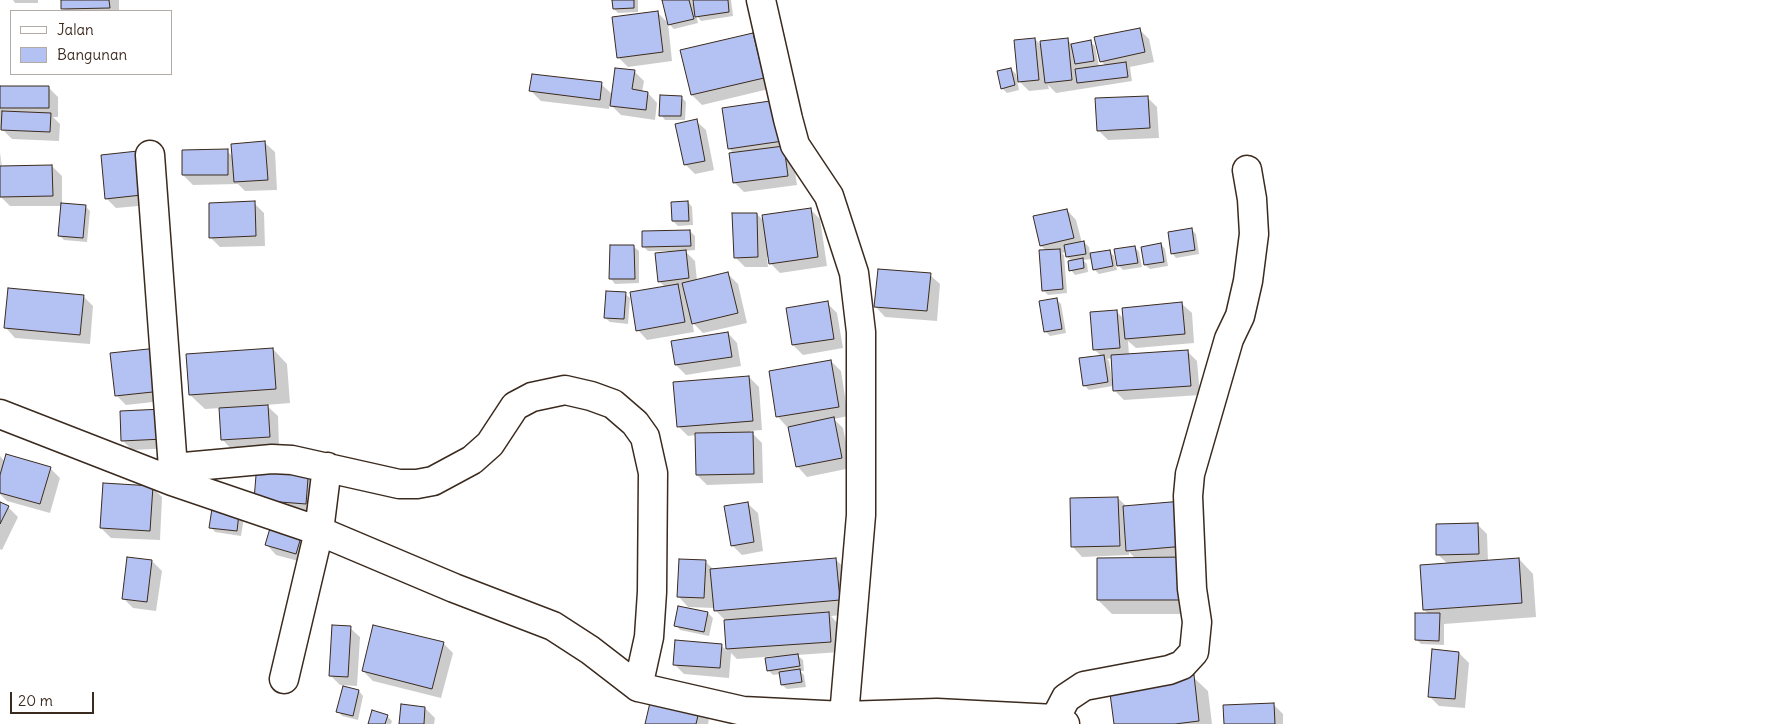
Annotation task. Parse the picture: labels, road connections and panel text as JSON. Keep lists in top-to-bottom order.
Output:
{
  "legend": ["Jalan", "Bangunan"],
  "scale_bar": "20 m"
}
